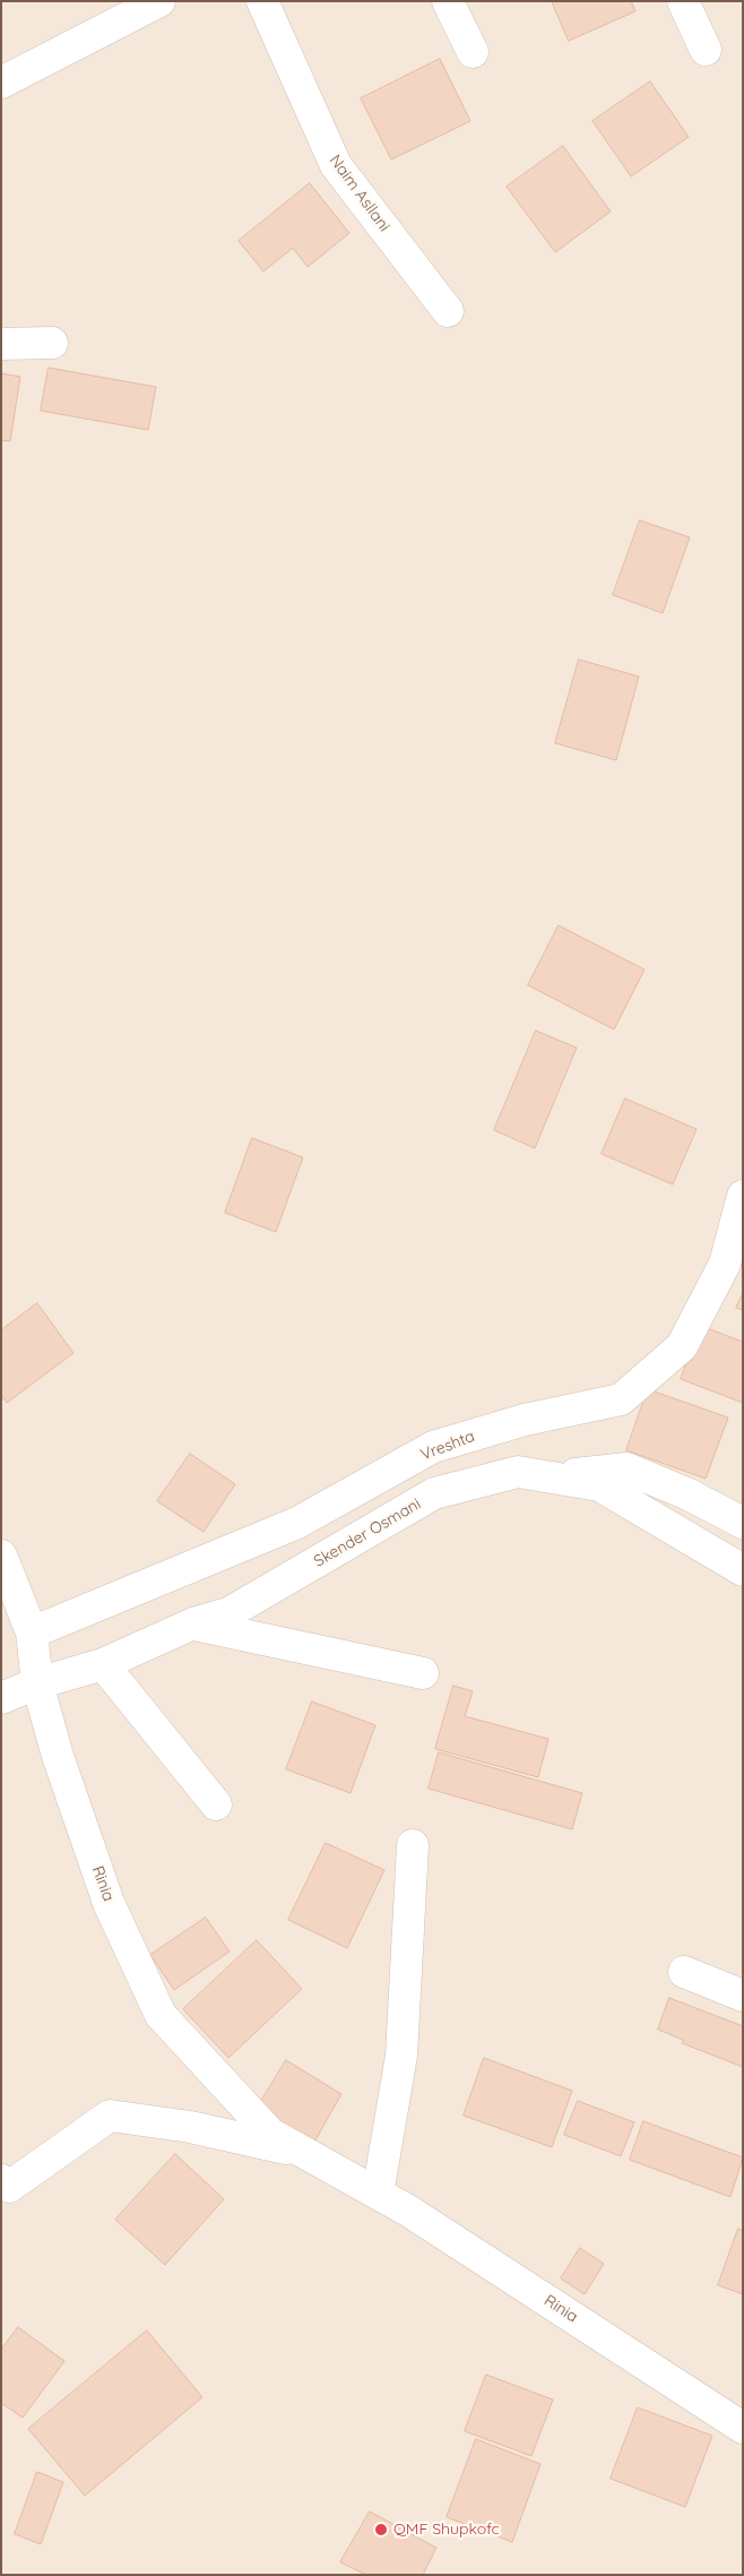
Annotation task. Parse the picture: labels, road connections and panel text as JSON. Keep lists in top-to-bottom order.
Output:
{
  "streets": {
    "street": [
      "Naim Asllani",
      "Vreshta",
      "Skender Osmani",
      "Rinia"
    ]
  },
  "crossings": [
    ["Vreshta", "Rinia"],
    ["Skender Osmani", "Rinia"]
  ],
  "places": ["QMF Shupkofc"]
}
